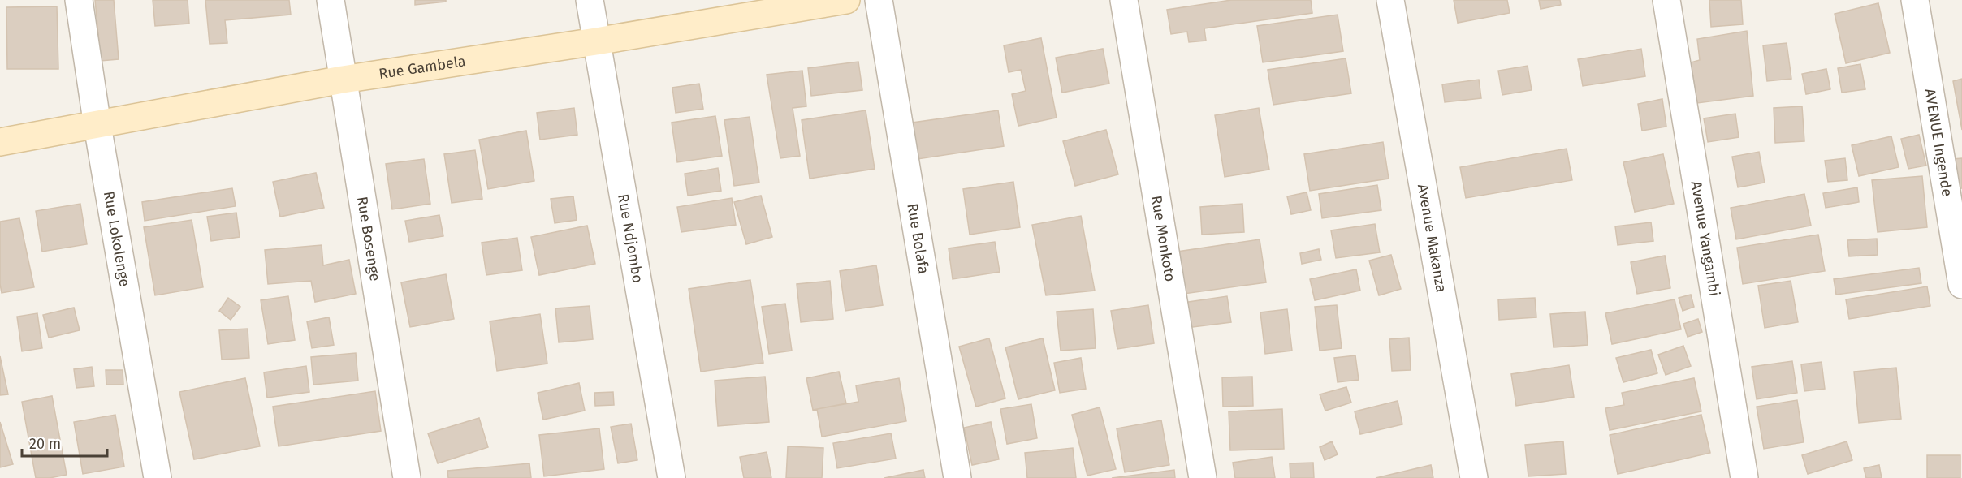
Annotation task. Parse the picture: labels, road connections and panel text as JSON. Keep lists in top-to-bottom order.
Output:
{
  "streets": {
    "street": [
      "Rue Gambela",
      "AVENUE Ingende",
      "Rue Bolafa",
      "Avenue Makanza",
      "Avenue Yangambi",
      "Rue Lokolenge",
      "Rue Bosenge",
      "Rue Ndjombo",
      "Rue Monkoto"
    ]
  },
  "crossings": [
    ["Rue Gambela", "Rue Lokolenge"],
    ["Rue Gambela", "Rue Bosenge"],
    ["Rue Gambela", "Rue Ndjombo"]
  ],
  "scale_bar": "20 m"
}
